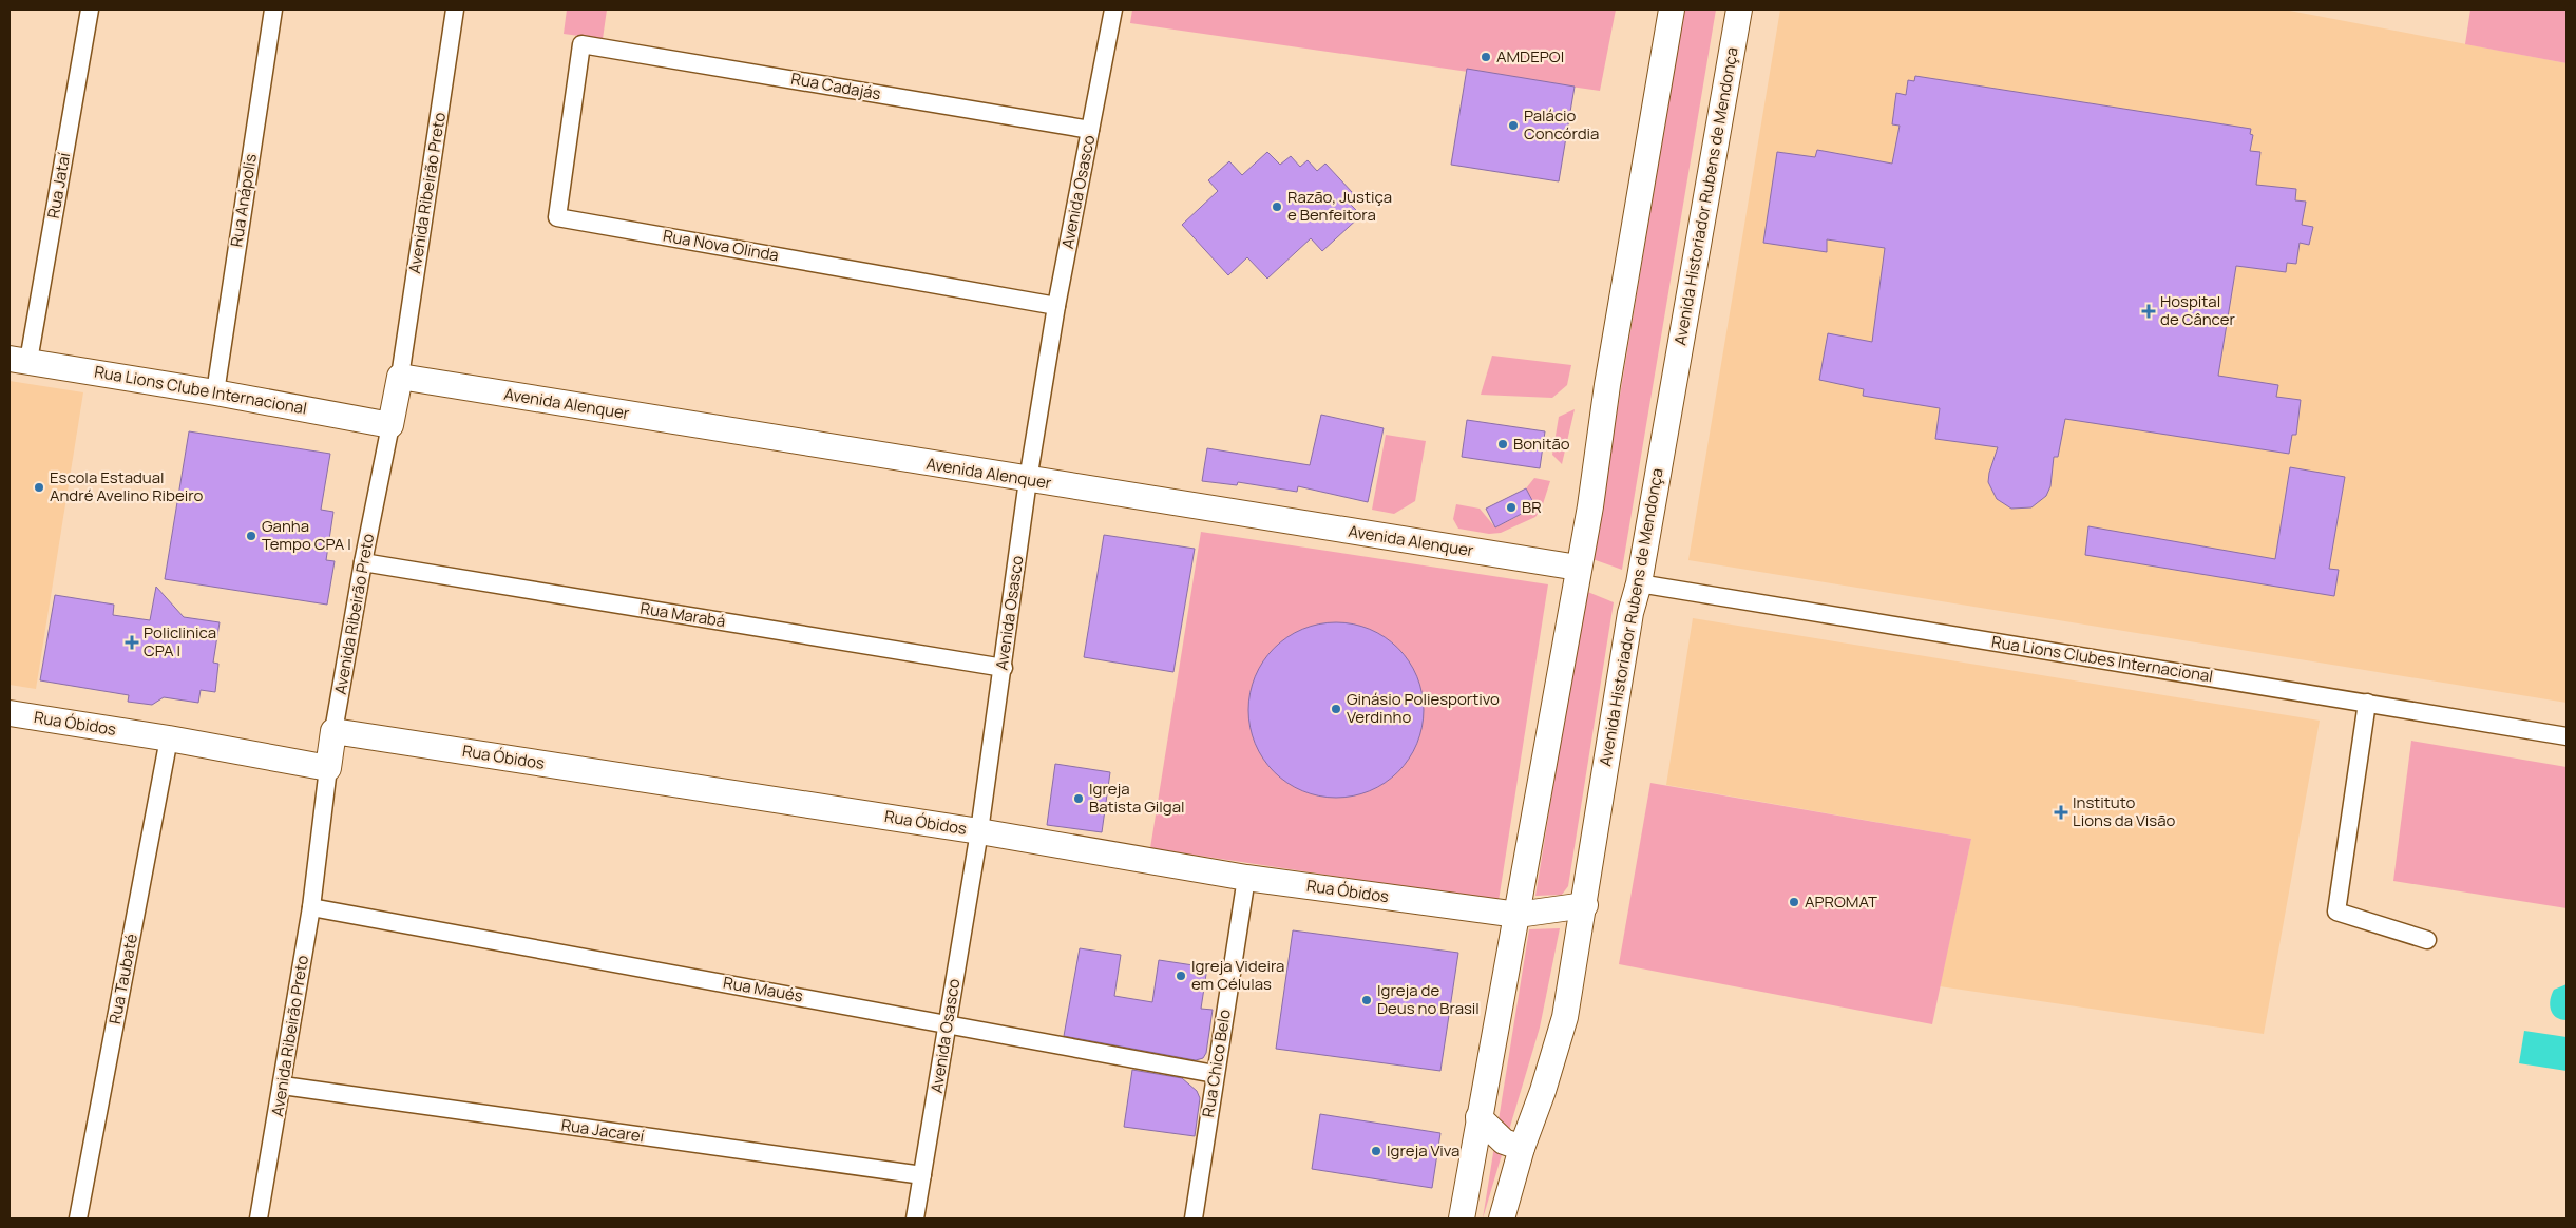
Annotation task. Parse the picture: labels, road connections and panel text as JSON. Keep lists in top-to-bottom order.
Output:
{
  "streets": {
    "street": [
      "Rua Cadajás",
      "Rua Jataí",
      "Avenida Osasco",
      "Avenida Ribeirão Preto",
      "Avenida Historiador Rubens de Mendonça",
      "Rua Anápolis",
      "Rua Nova Olinda",
      "Rua Lions Clube Internacional",
      "Avenida Alenquer",
      "Rua Marabá",
      "Rua Lions Clubes Internacional",
      "Rua Óbidos",
      "Rua Taubaté",
      "Rua Maués",
      "Rua Chico Belo",
      "Rua Jacareí"
    ]
  },
  "crossings": [
    ["Rua Cadajás", "Avenida Osasco"],
    ["Rua Cadajás", "Rua Nova Olinda"],
    ["Rua Jataí", "Rua Lions Clube Internacional"],
    ["Avenida Osasco", "Rua Nova Olinda"],
    ["Avenida Osasco", "Avenida Alenquer"],
    ["Avenida Osasco", "Rua Marabá"],
    ["Avenida Osasco", "Rua Óbidos"],
    ["Avenida Osasco", "Rua Maués"],
    ["Avenida Osasco", "Rua Jacareí"],
    ["Avenida Ribeirão Preto", "Rua Lions Clube Internacional"],
    ["Avenida Ribeirão Preto", "Avenida Alenquer"],
    ["Avenida Ribeirão Preto", "Rua Marabá"],
    ["Avenida Ribeirão Preto", "Rua Óbidos"],
    ["Avenida Ribeirão Preto", "Rua Maués"],
    ["Avenida Ribeirão Preto", "Rua Jacareí"],
    ["Avenida Historiador Rubens de Mendonça", "Rua Lions Clubes Internacional"],
    ["Avenida Historiador Rubens de Mendonça", "Rua Óbidos"],
    ["Rua Anápolis", "Rua Lions Clube Internacional"],
    ["Rua Óbidos", "Rua Taubaté"],
    ["Rua Óbidos", "Rua Chico Belo"],
    ["Rua Maués", "Rua Chico Belo"]
  ],
  "places": {
    "other": [
      "AMDEPOl",
      "Palácio Concórdia",
      "Razão, Justiça e Benfeitora",
      "Bonitão",
      "Escola Estadual André Avelino Ribeiro",
      "BR",
      "Ganha Tempo CPA I",
      "Ginásio Poliesportivo Verdinho",
      "Igreja Batista Gilgal",
      "APROMAT",
      "Igreja Videira em Células",
      "Igreja de Deus no Brasil",
      "Igreja Viva"
    ],
    "health": ["Hospital de Câncer", "Policlinica CPA I", "Instituto Lions da Visão"]
  }
}
